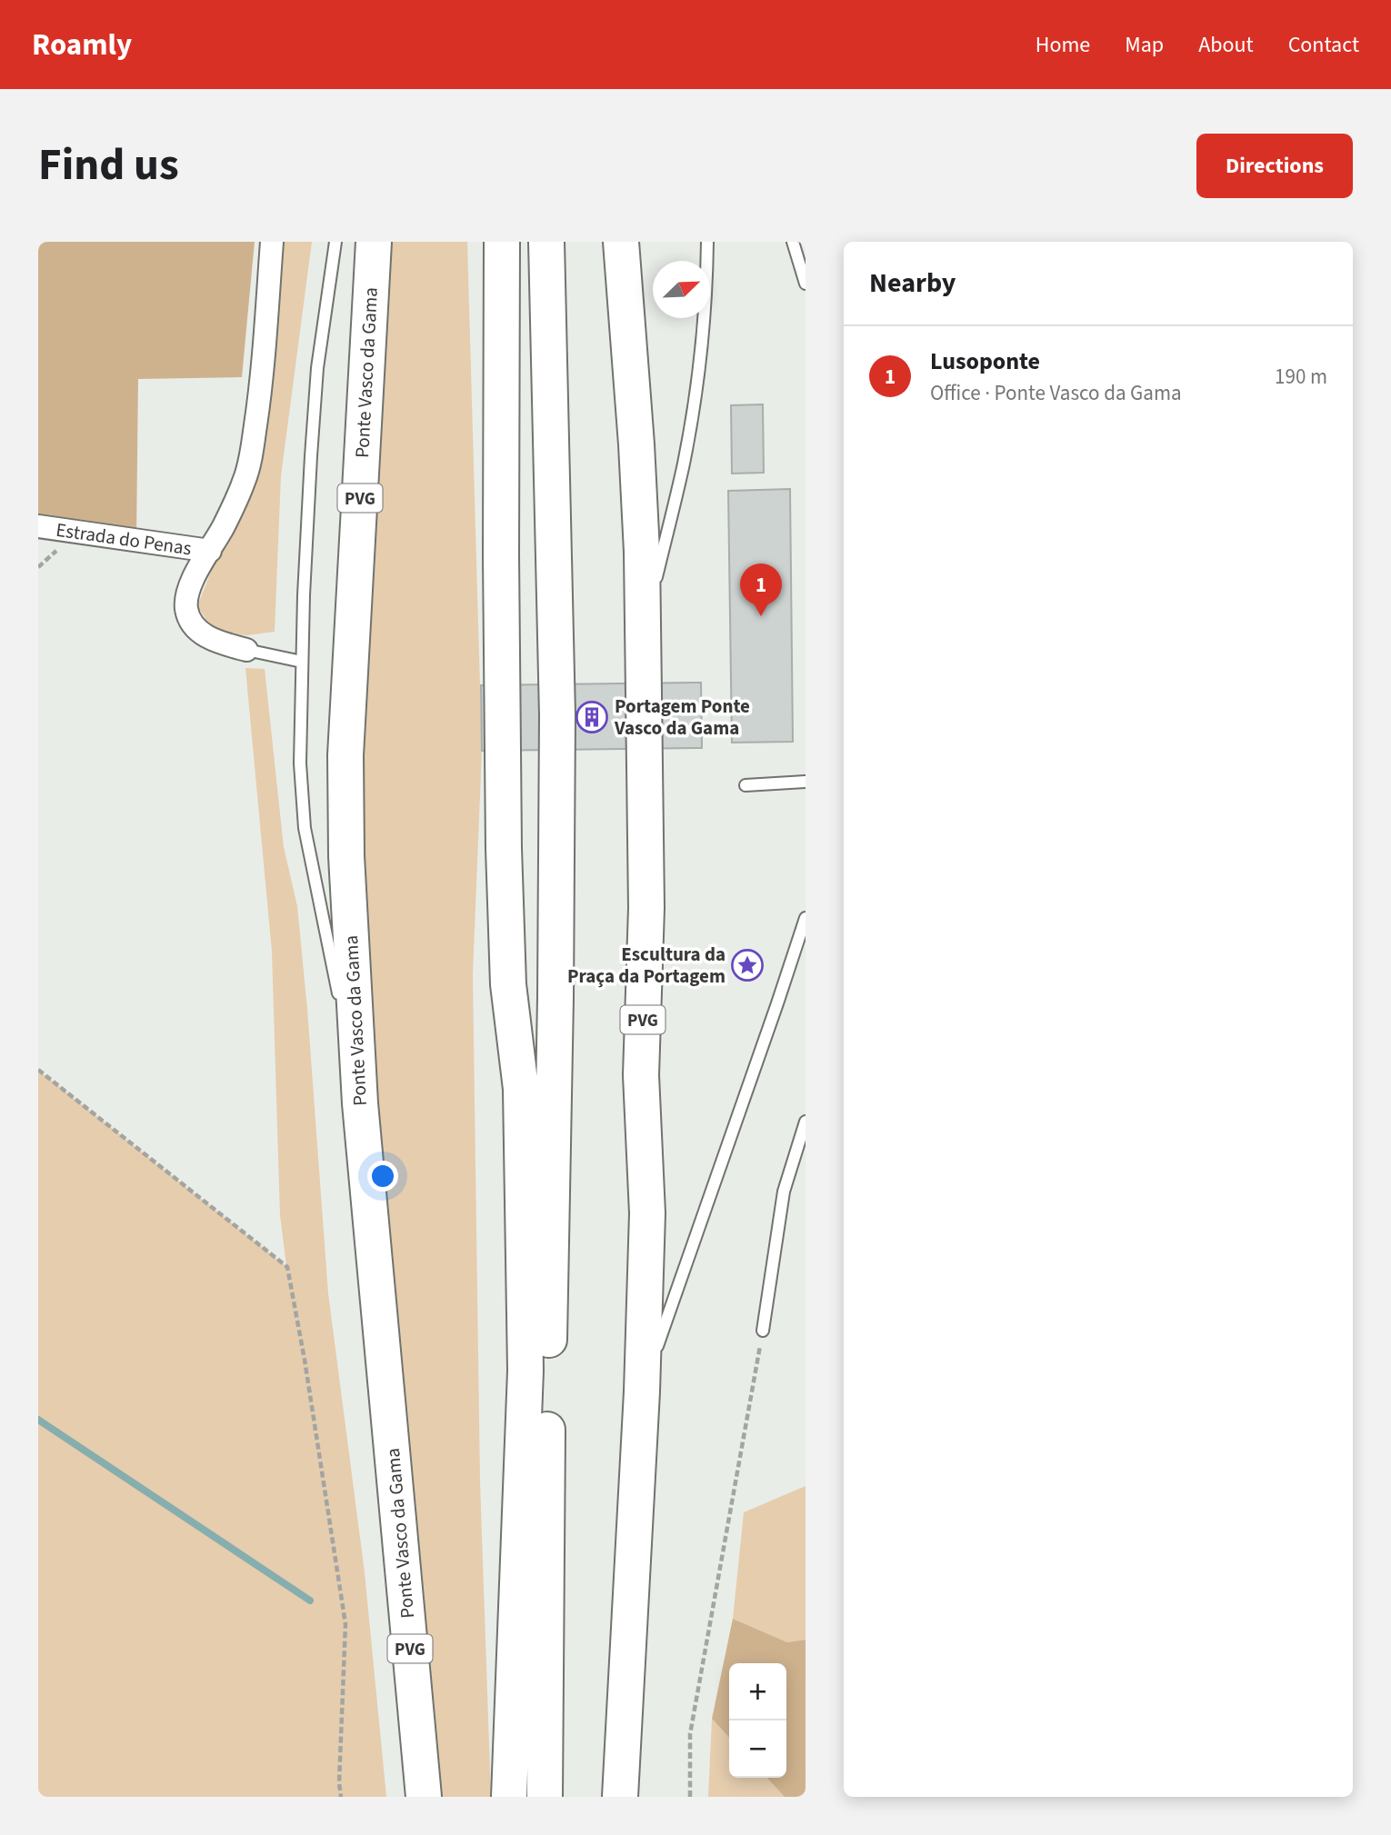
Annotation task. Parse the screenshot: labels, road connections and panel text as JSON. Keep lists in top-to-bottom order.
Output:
{
  "streets": {
    "highway": ["Ponte Vasco da Gama", "PVG"],
    "street": ["Estrada do Penas"]
  },
  "places": {
    "building": ["Portagem Ponte Vasco da Gama"],
    "place": ["Escultura da Praça da Portagem"]
  },
  "north": "top right",
  "page": {
    "header": "Roamly",
    "nav": [
      "Home",
      "Map",
      "About",
      "Contact"
    ],
    "title": "Find us",
    "buttons": "Directions",
    "heading": "Nearby",
    "list": [
      {
        "mark": "1",
        "name": "Lusoponte",
        "note": "Office · Ponte Vasco da Gama",
        "value": "190 m"
      }
    ],
    "pins": "1",
    "map_buttons": ["+", "−"]
  }
}
